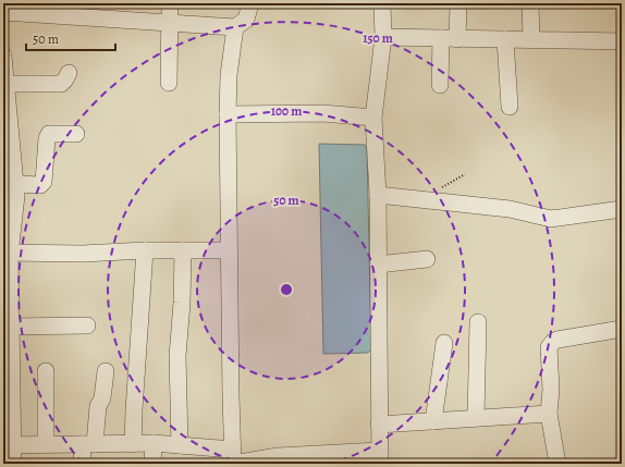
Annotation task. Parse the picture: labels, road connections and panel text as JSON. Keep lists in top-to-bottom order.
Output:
{
  "scale_bar": "50 m",
  "rings": ["150 m", "100 m", "50 m"]
}
